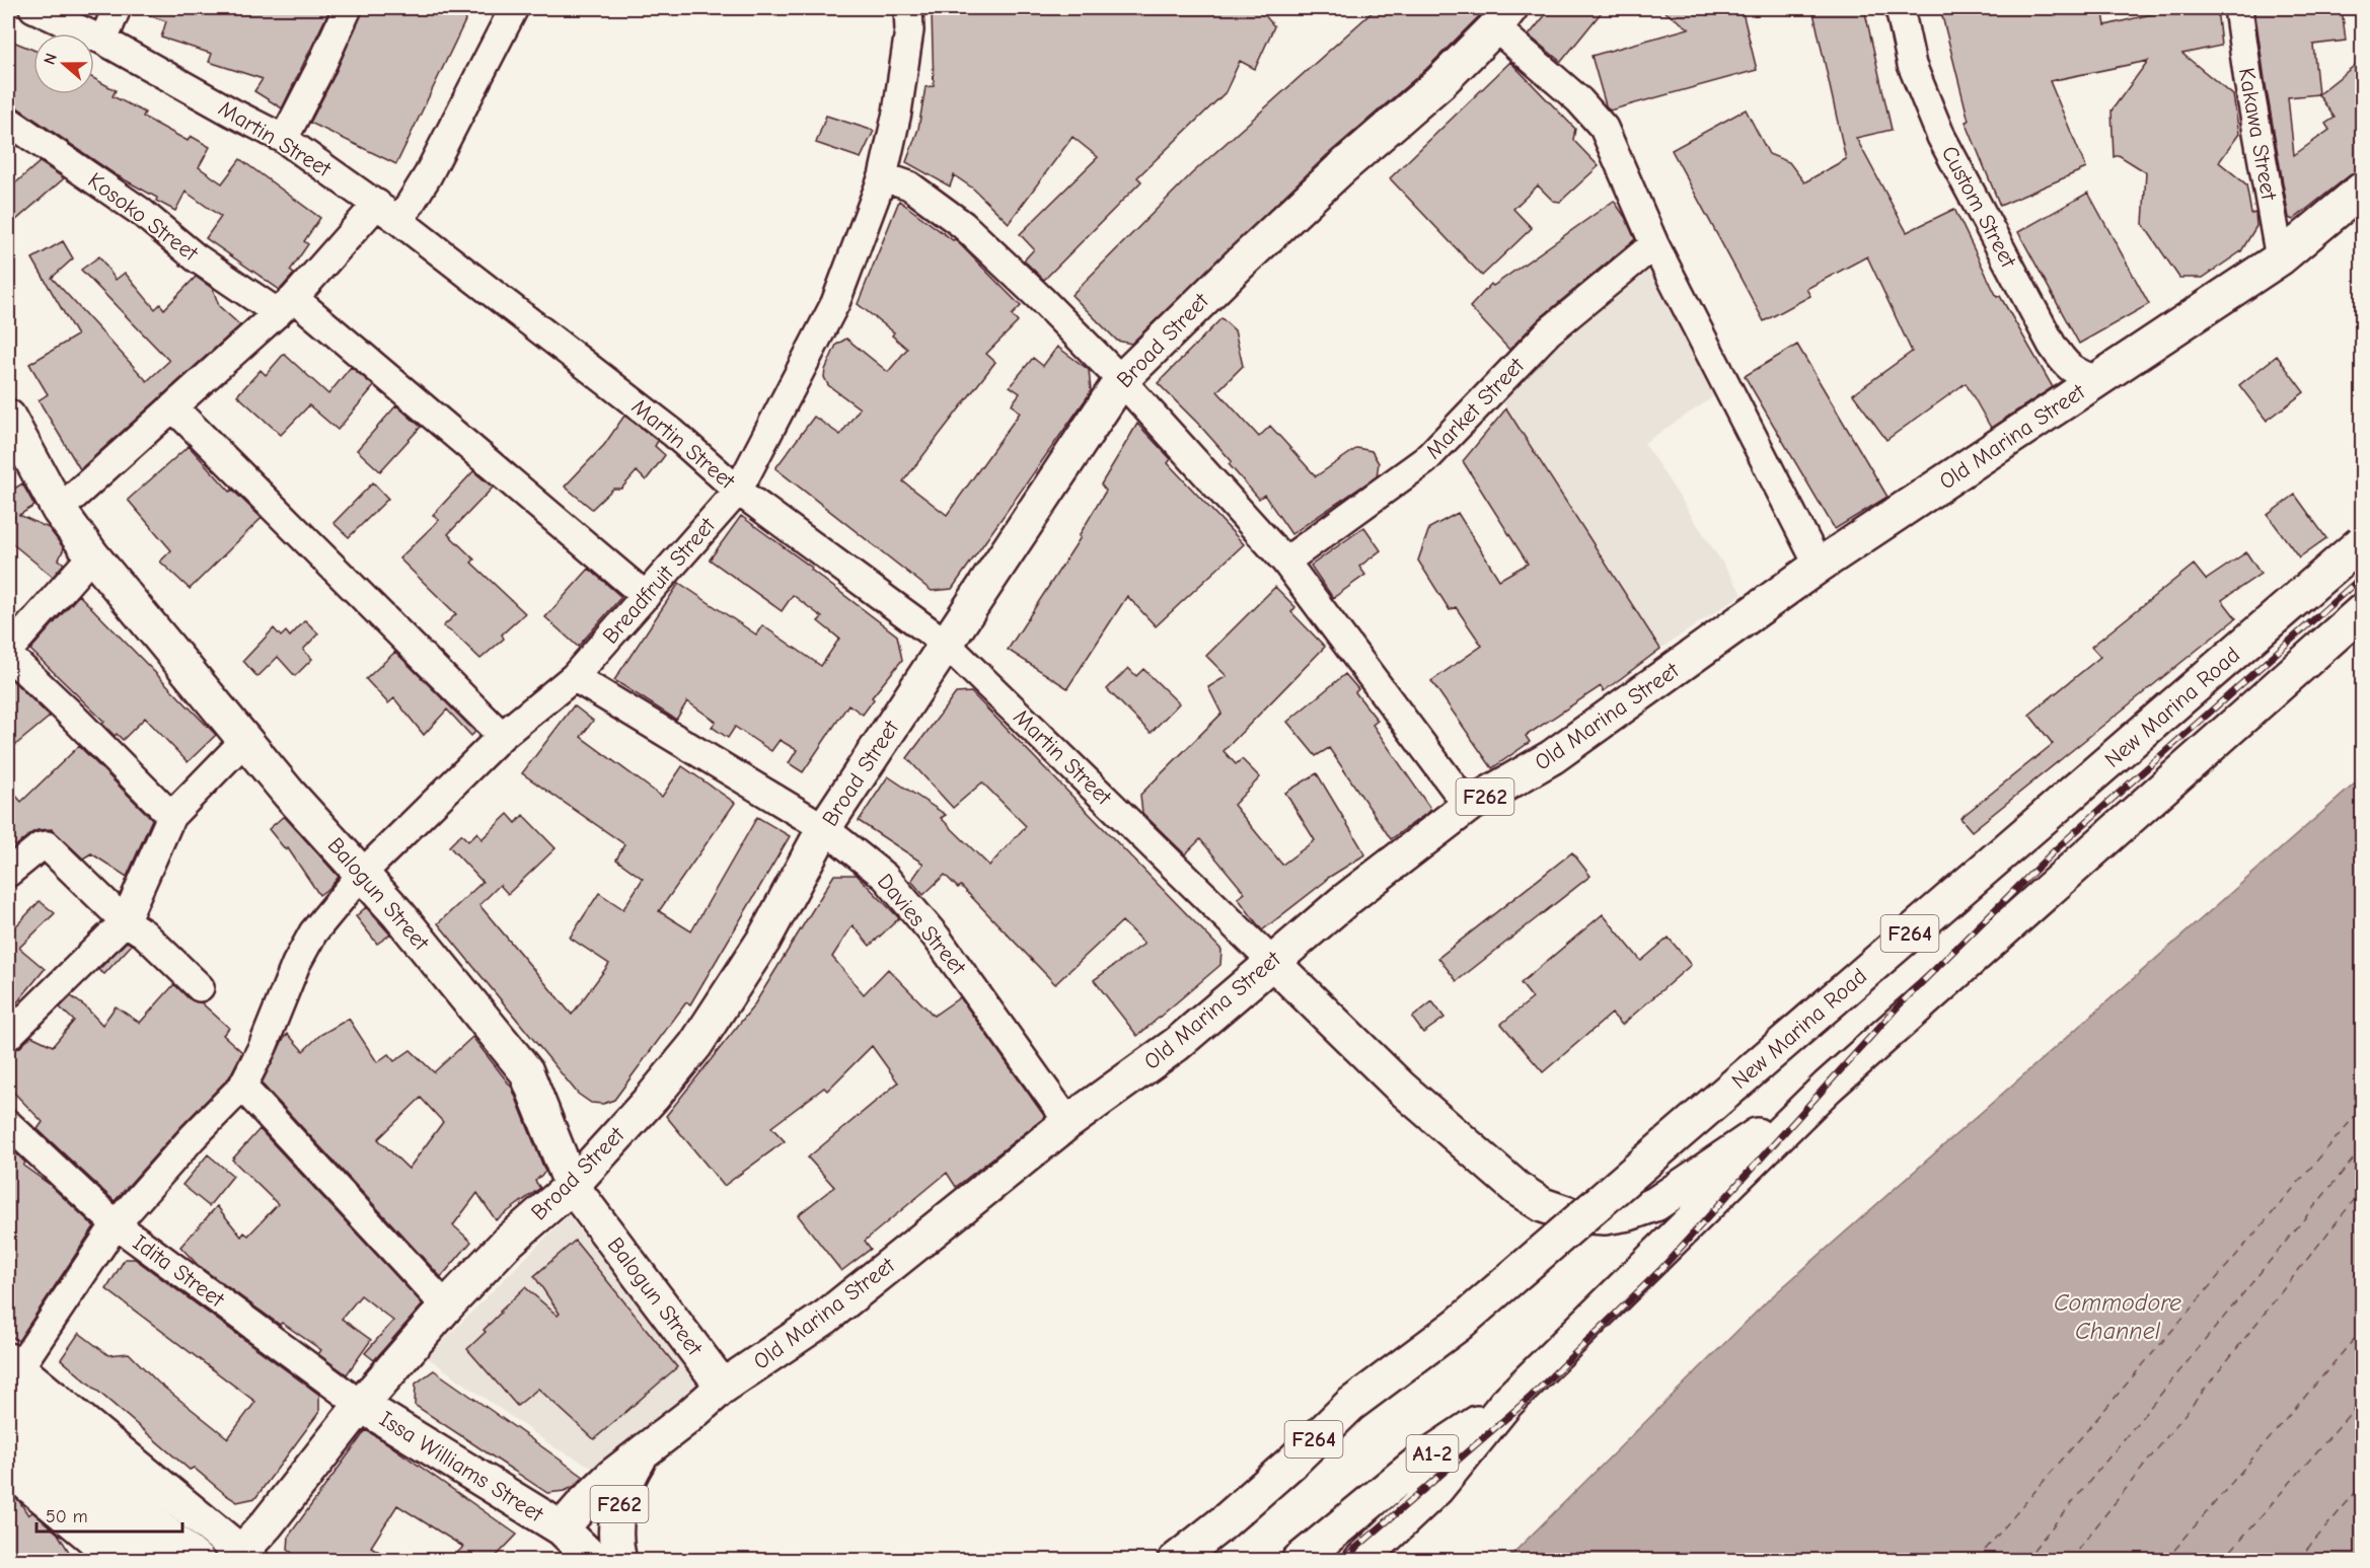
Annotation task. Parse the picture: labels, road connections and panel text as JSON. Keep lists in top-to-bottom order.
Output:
{
  "streets": {
    "main road": [
      "Broad Street",
      "Old Marina Street",
      "New Marina Road",
      "F262",
      "Balogun Street",
      "F264",
      "A1-2",
      "Issa Williams Street"
    ],
    "street": [
      "Kakawa Street",
      "Martin Street",
      "Custom Street",
      "Kosoko Street",
      "Market Street",
      "Breadfruit Street",
      "Davies Street",
      "Idita Street"
    ]
  },
  "crossings": [
    ["Kakawa Street", "Old Marina Street"],
    ["Martin Street", "Broad Street"],
    ["Martin Street", "Old Marina Street"],
    ["Martin Street", "Breadfruit Street"],
    ["Custom Street", "Old Marina Street"],
    ["Kosoko Street", "Breadfruit Street"],
    ["Broad Street", "Balogun Street"],
    ["Broad Street", "Davies Street"],
    ["Broad Street", "Idita Street"],
    ["Broad Street", "Issa Williams Street"],
    ["Old Marina Street", "F262"],
    ["Old Marina Street", "Balogun Street"],
    ["Old Marina Street", "Davies Street"],
    ["Old Marina Street", "Issa Williams Street"],
    ["Breadfruit Street", "Balogun Street"],
    ["Breadfruit Street", "Davies Street"],
    ["Breadfruit Street", "Idita Street"],
    ["New Marina Road", "F264"],
    ["F262", "Issa Williams Street"],
    ["F264", "A1-2"],
    ["Idita Street", "Issa Williams Street"]
  ],
  "water": ["Commodore Channel"],
  "scale_bar": "50 m",
  "north": "left"
}
